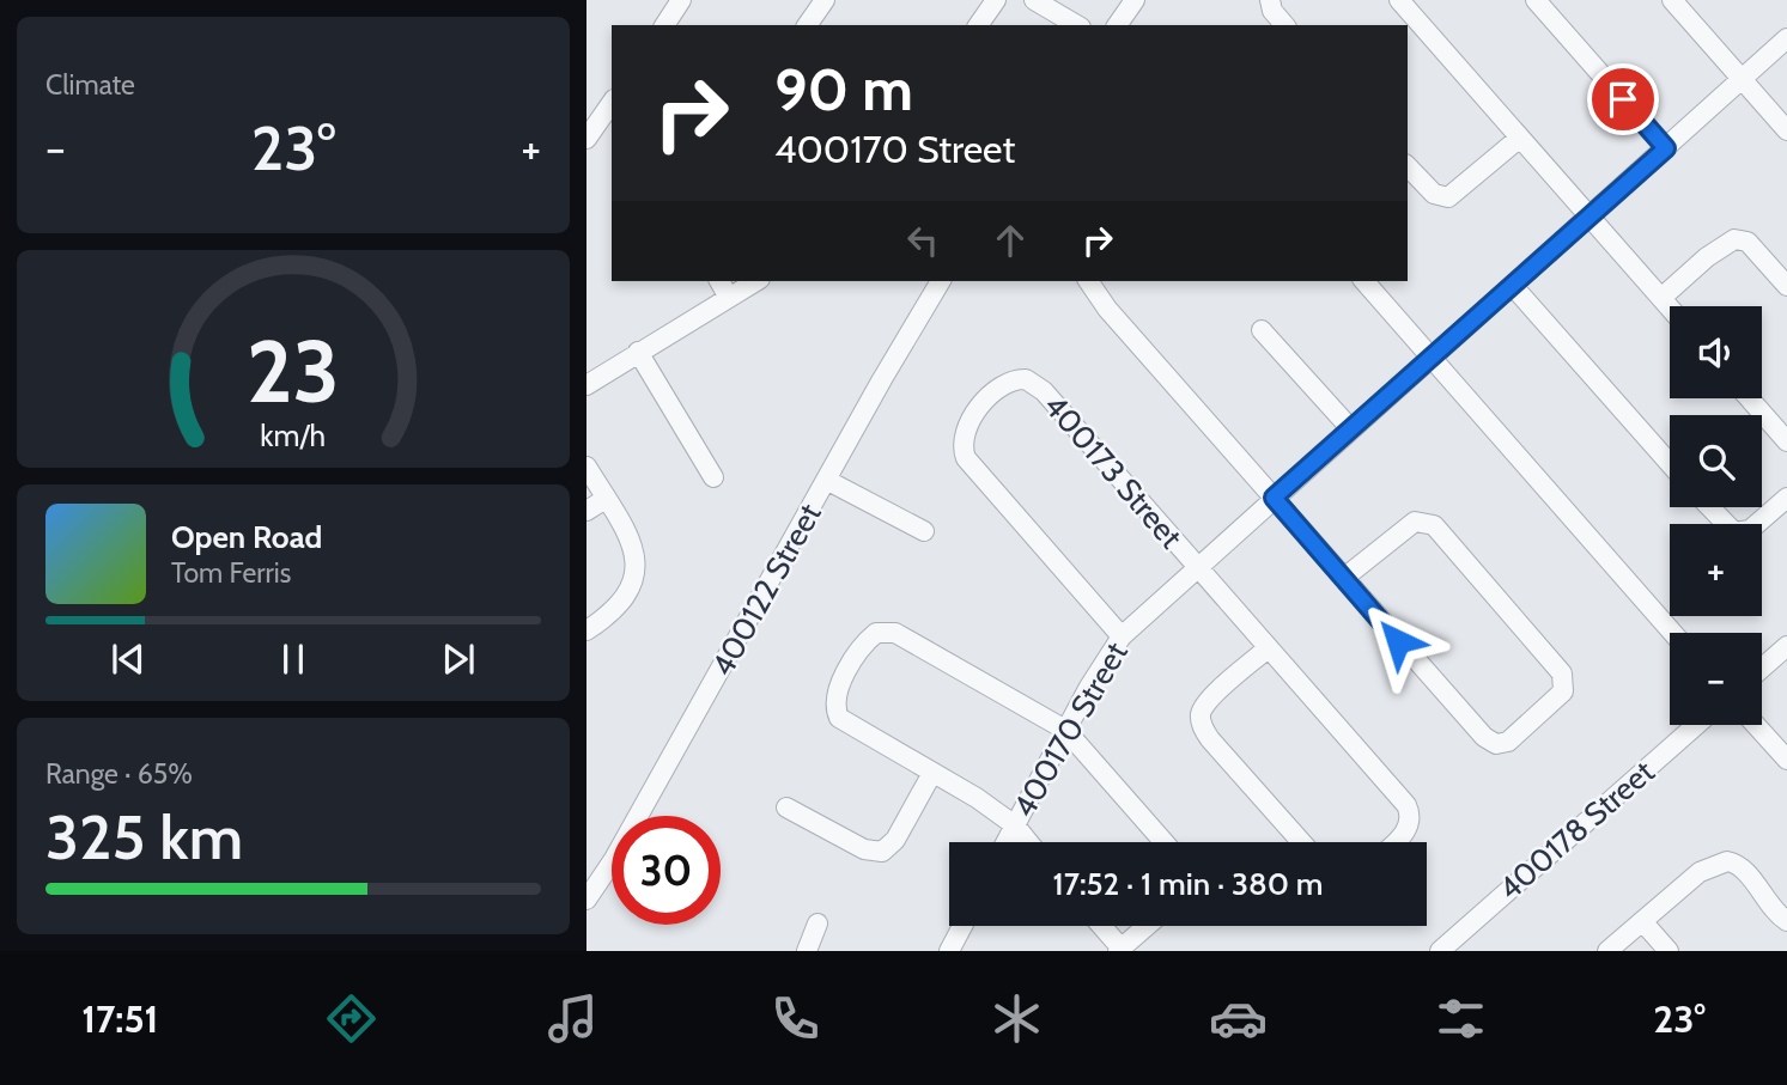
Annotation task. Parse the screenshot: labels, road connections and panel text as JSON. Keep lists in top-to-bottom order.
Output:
{
  "streets": {
    "street": [
      "400173 Street",
      "400122 Street",
      "400170 Street",
      "400178 Street"
    ]
  },
  "crossings": [
    ["400173 Street", "400170 Street"]
  ],
  "page": {
    "tile": [
      "Climate",
      ["Range · 65%", "325 km"]
    ],
    "turn": ["90 m", "400170 Street"],
    "heat": ["−", "23°", "+"],
    "map_buttons": ["+", "−"],
    "song": ["Open Road", "Tom Ferris"],
    "limit": "30",
    "trip": "17:52 · 1 min · 380 m",
    "tabs": ["17:51", "23°"],
    "gauge": ["23", "km/h"]
  }
}
